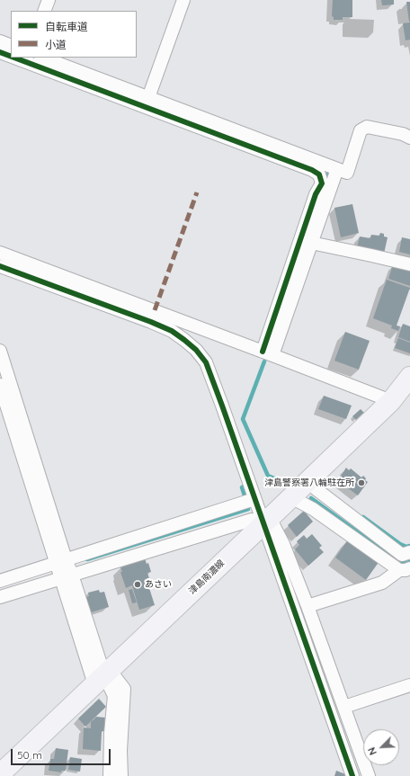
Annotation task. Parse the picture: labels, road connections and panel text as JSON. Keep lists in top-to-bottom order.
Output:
{
  "streets": {
    "main road": ["津島南濃線"]
  },
  "places": ["津島警察署八輪駐在所", "あさい"],
  "legend": ["自転車道", "小道"],
  "scale_bar": "50 m",
  "north": "bottom left"
}
